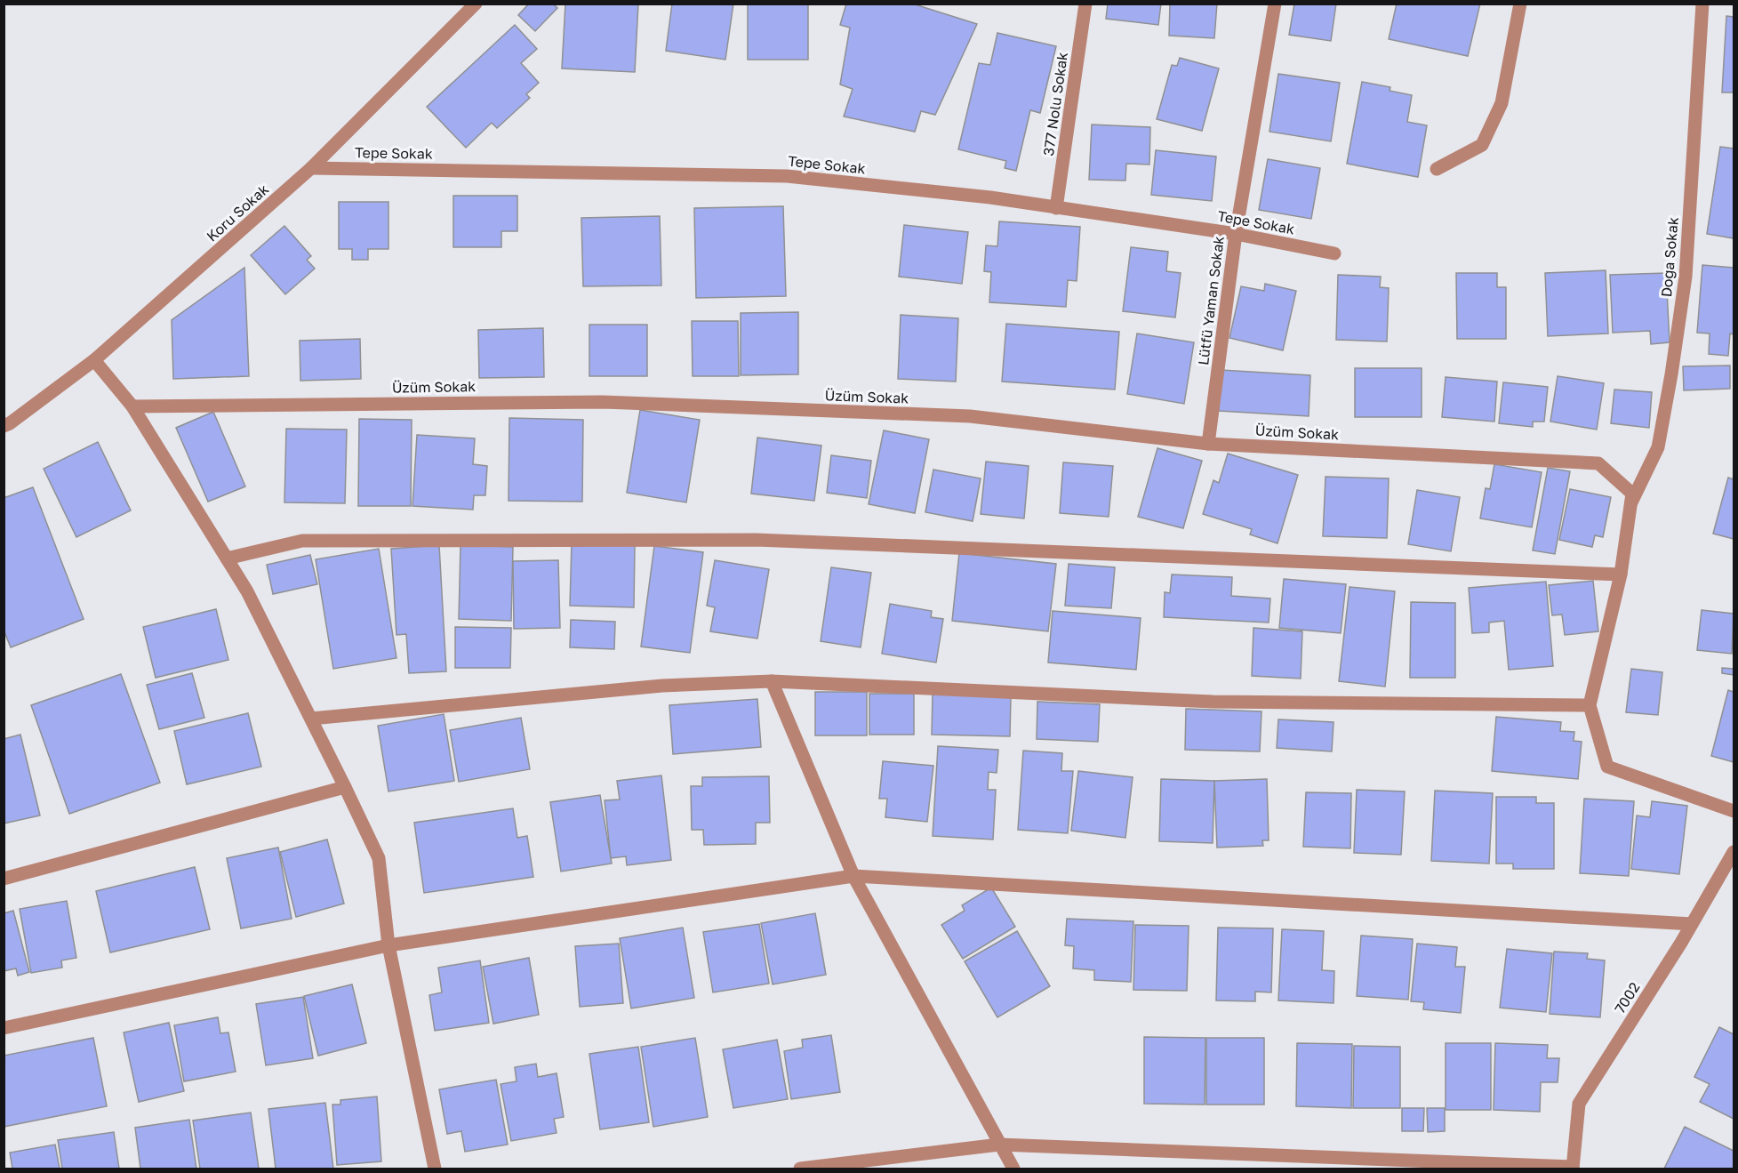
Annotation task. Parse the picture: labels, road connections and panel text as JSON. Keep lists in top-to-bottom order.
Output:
{
  "streets": {
    "street": [
      "377 Nolu Sokak",
      "Tepe Sokak",
      "Koru Sokak",
      "Doğa Sokak",
      "Lütfü Yaman Sokak",
      "Üzüm Sokak",
      "7002"
    ]
  },
  "crossings": [
    ["377 Nolu Sokak", "Tepe Sokak"],
    ["Tepe Sokak", "Koru Sokak"],
    ["Tepe Sokak", "Lütfü Yaman Sokak"],
    ["Doğa Sokak", "Üzüm Sokak"],
    ["Lütfü Yaman Sokak", "Üzüm Sokak"]
  ]
}
